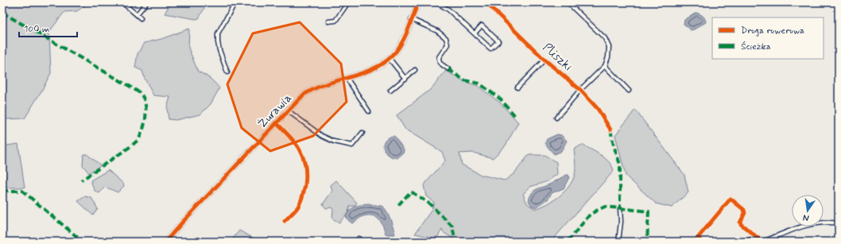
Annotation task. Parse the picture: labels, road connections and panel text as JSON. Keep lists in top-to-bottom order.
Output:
{
  "streets": {
    "street": ["Pliszki", "Żurawia"]
  },
  "legend": ["Droga rowerowa", "Ścieżka"],
  "scale_bar": "100 m",
  "north": "bottom"
}
